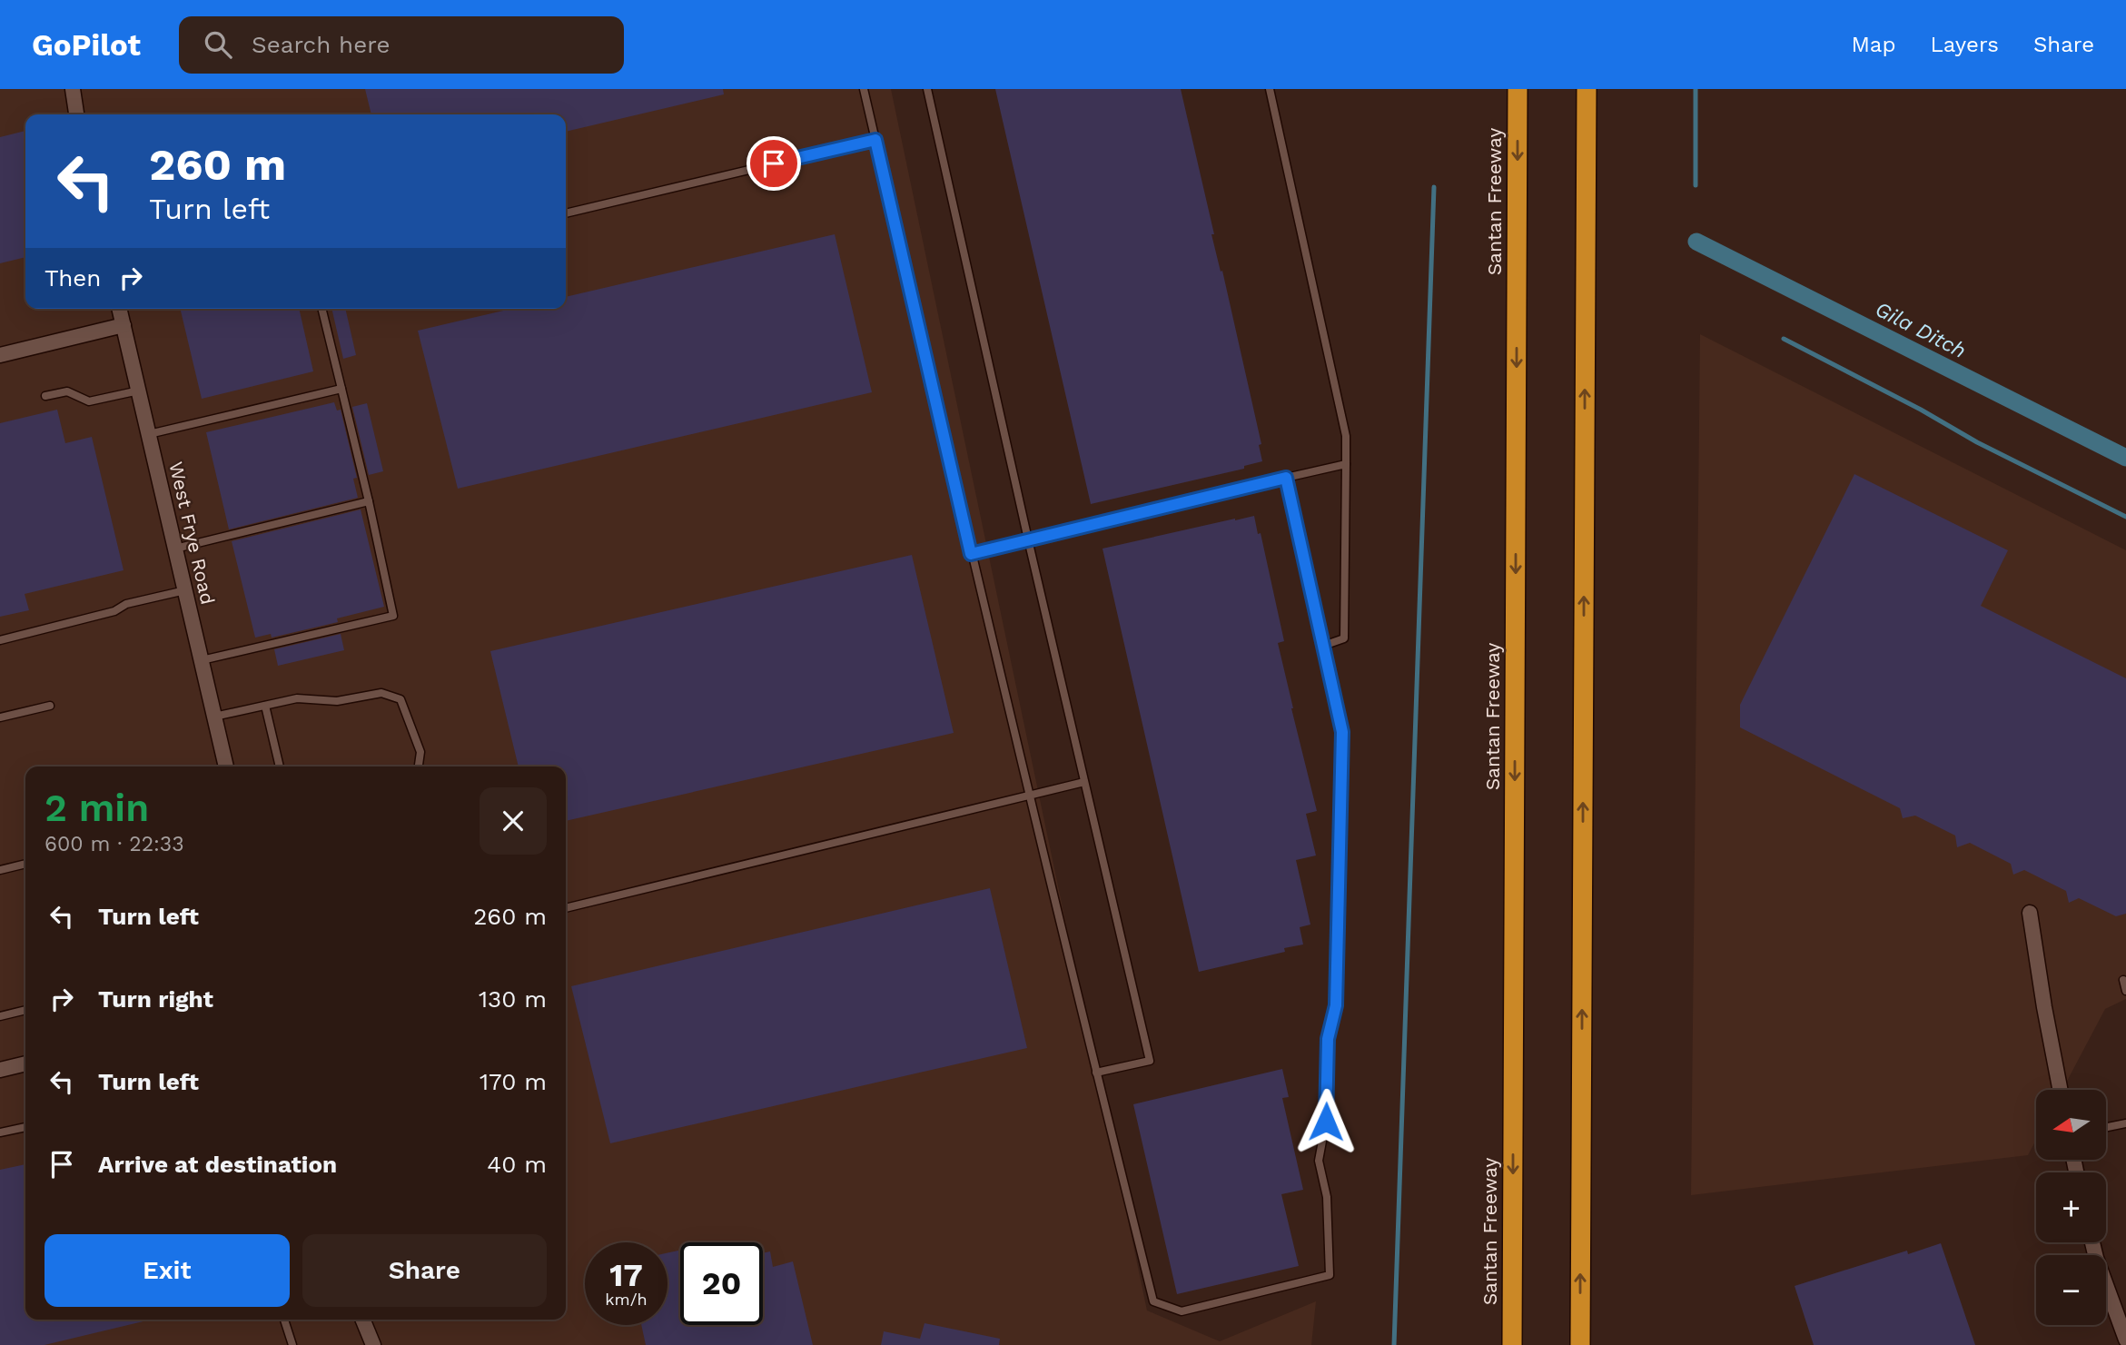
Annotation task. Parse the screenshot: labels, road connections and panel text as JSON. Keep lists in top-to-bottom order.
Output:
{
  "streets": {
    "highway": ["Santan Freeway"],
    "street": ["West Frye Road"]
  },
  "water": ["Gila Ditch"],
  "north": "left",
  "page": {
    "header": "GoPilot",
    "search": "Search here",
    "nav": ["Map", "Layers", "Share"],
    "turn": ["260 m", "Turn left"],
    "then": "Then",
    "heading": ["2 min", "600 m · 22:33"],
    "list": [
      {
        "name": "Turn left",
        "value": "260 m"
      },
      {
        "name": "Turn right",
        "value": "130 m"
      },
      {
        "name": "Turn left",
        "value": "170 m"
      },
      {
        "name": "Arrive at destination",
        "value": "40 m"
      }
    ],
    "map_buttons": ["+", "−"],
    "buttons": ["Exit", "Share"],
    "speed": "17 km/h",
    "limit": "20"
  }
}
